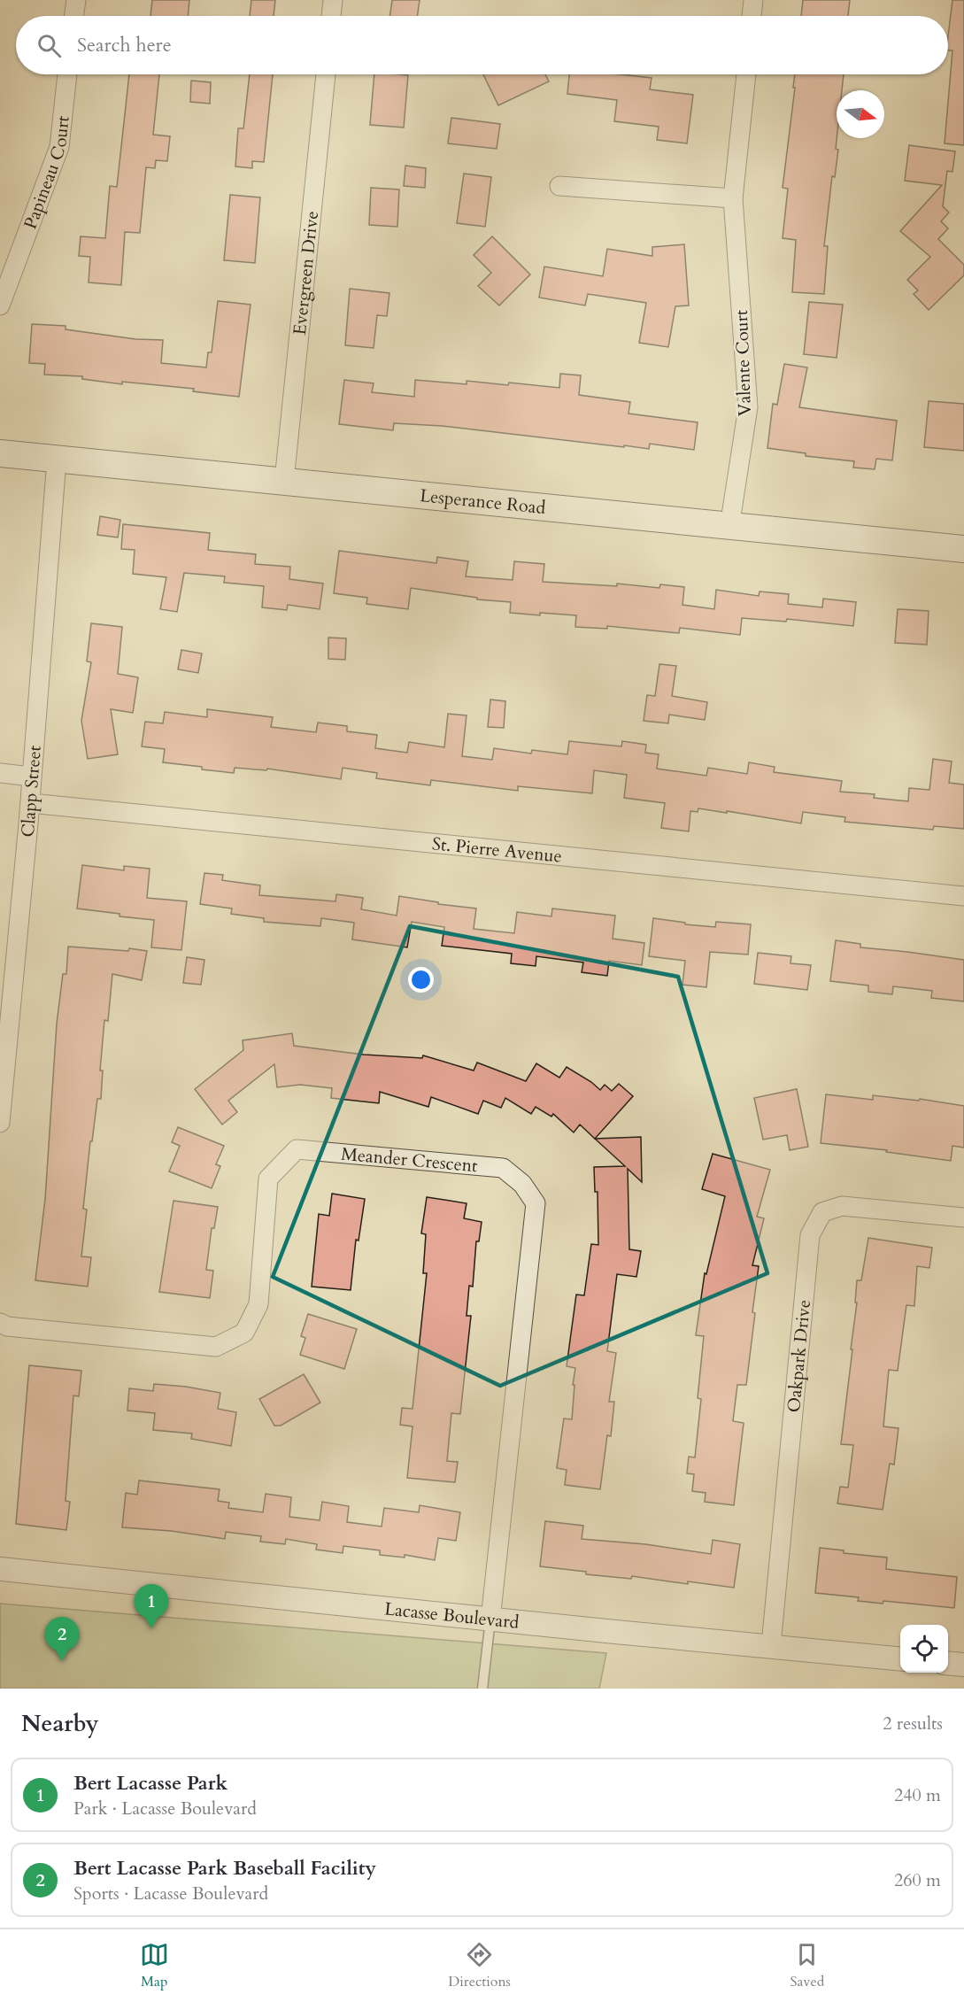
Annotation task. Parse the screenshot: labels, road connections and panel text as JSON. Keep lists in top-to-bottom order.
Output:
{
  "streets": {
    "main road": ["Lesperance Road"],
    "street": [
      "Papineau Court",
      "Evergreen Drive",
      "Valente Court",
      "Clapp Street",
      "St. Pierre Avenue",
      "Meander Crescent",
      "Oakpark Drive",
      "Lacasse Boulevard"
    ]
  },
  "crossings": [
    ["Evergreen Drive", "Lesperance Road"],
    ["Valente Court", "Lesperance Road"],
    ["Lesperance Road", "Clapp Street"],
    ["Clapp Street", "St. Pierre Avenue"],
    ["Meander Crescent", "Lacasse Boulevard"],
    ["Oakpark Drive", "Lacasse Boulevard"]
  ],
  "north": "right",
  "page": {
    "search": "Search here",
    "pins": ["1", "2"],
    "heading": ["Nearby", "2 results"],
    "list": [
      {
        "mark": "1",
        "name": "Bert Lacasse Park",
        "note": "Park · Lacasse Boulevard",
        "value": "240 m"
      },
      {
        "mark": "2",
        "name": "Bert Lacasse Park Baseball Facility",
        "note": "Sports · Lacasse Boulevard",
        "value": "260 m"
      }
    ],
    "nav": ["Map", "Directions", "Saved"]
  }
}
